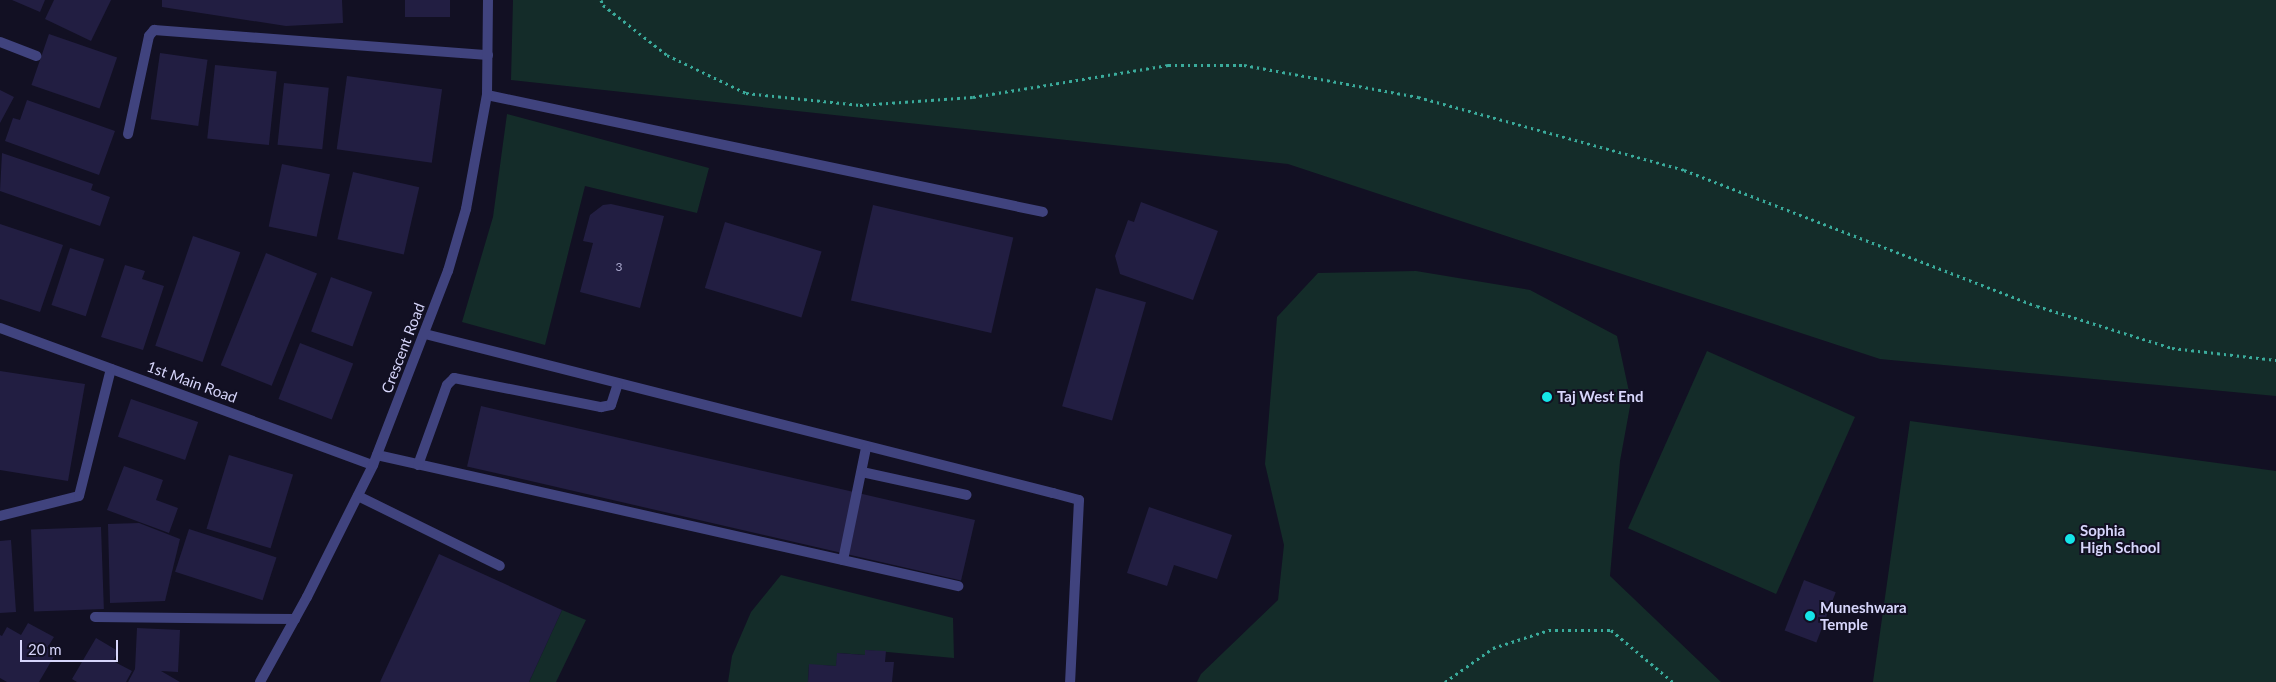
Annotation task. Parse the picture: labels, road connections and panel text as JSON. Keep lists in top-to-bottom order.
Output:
{
  "streets": {
    "street": ["Crescent Road", "1st Main Road"]
  },
  "crossings": [
    ["Crescent Road", "1st Main Road"]
  ],
  "places": ["Taj West End", "Sophia High School", "Muneshwara Temple"],
  "house_numbers": ["3"],
  "scale_bar": "20 m"
}
